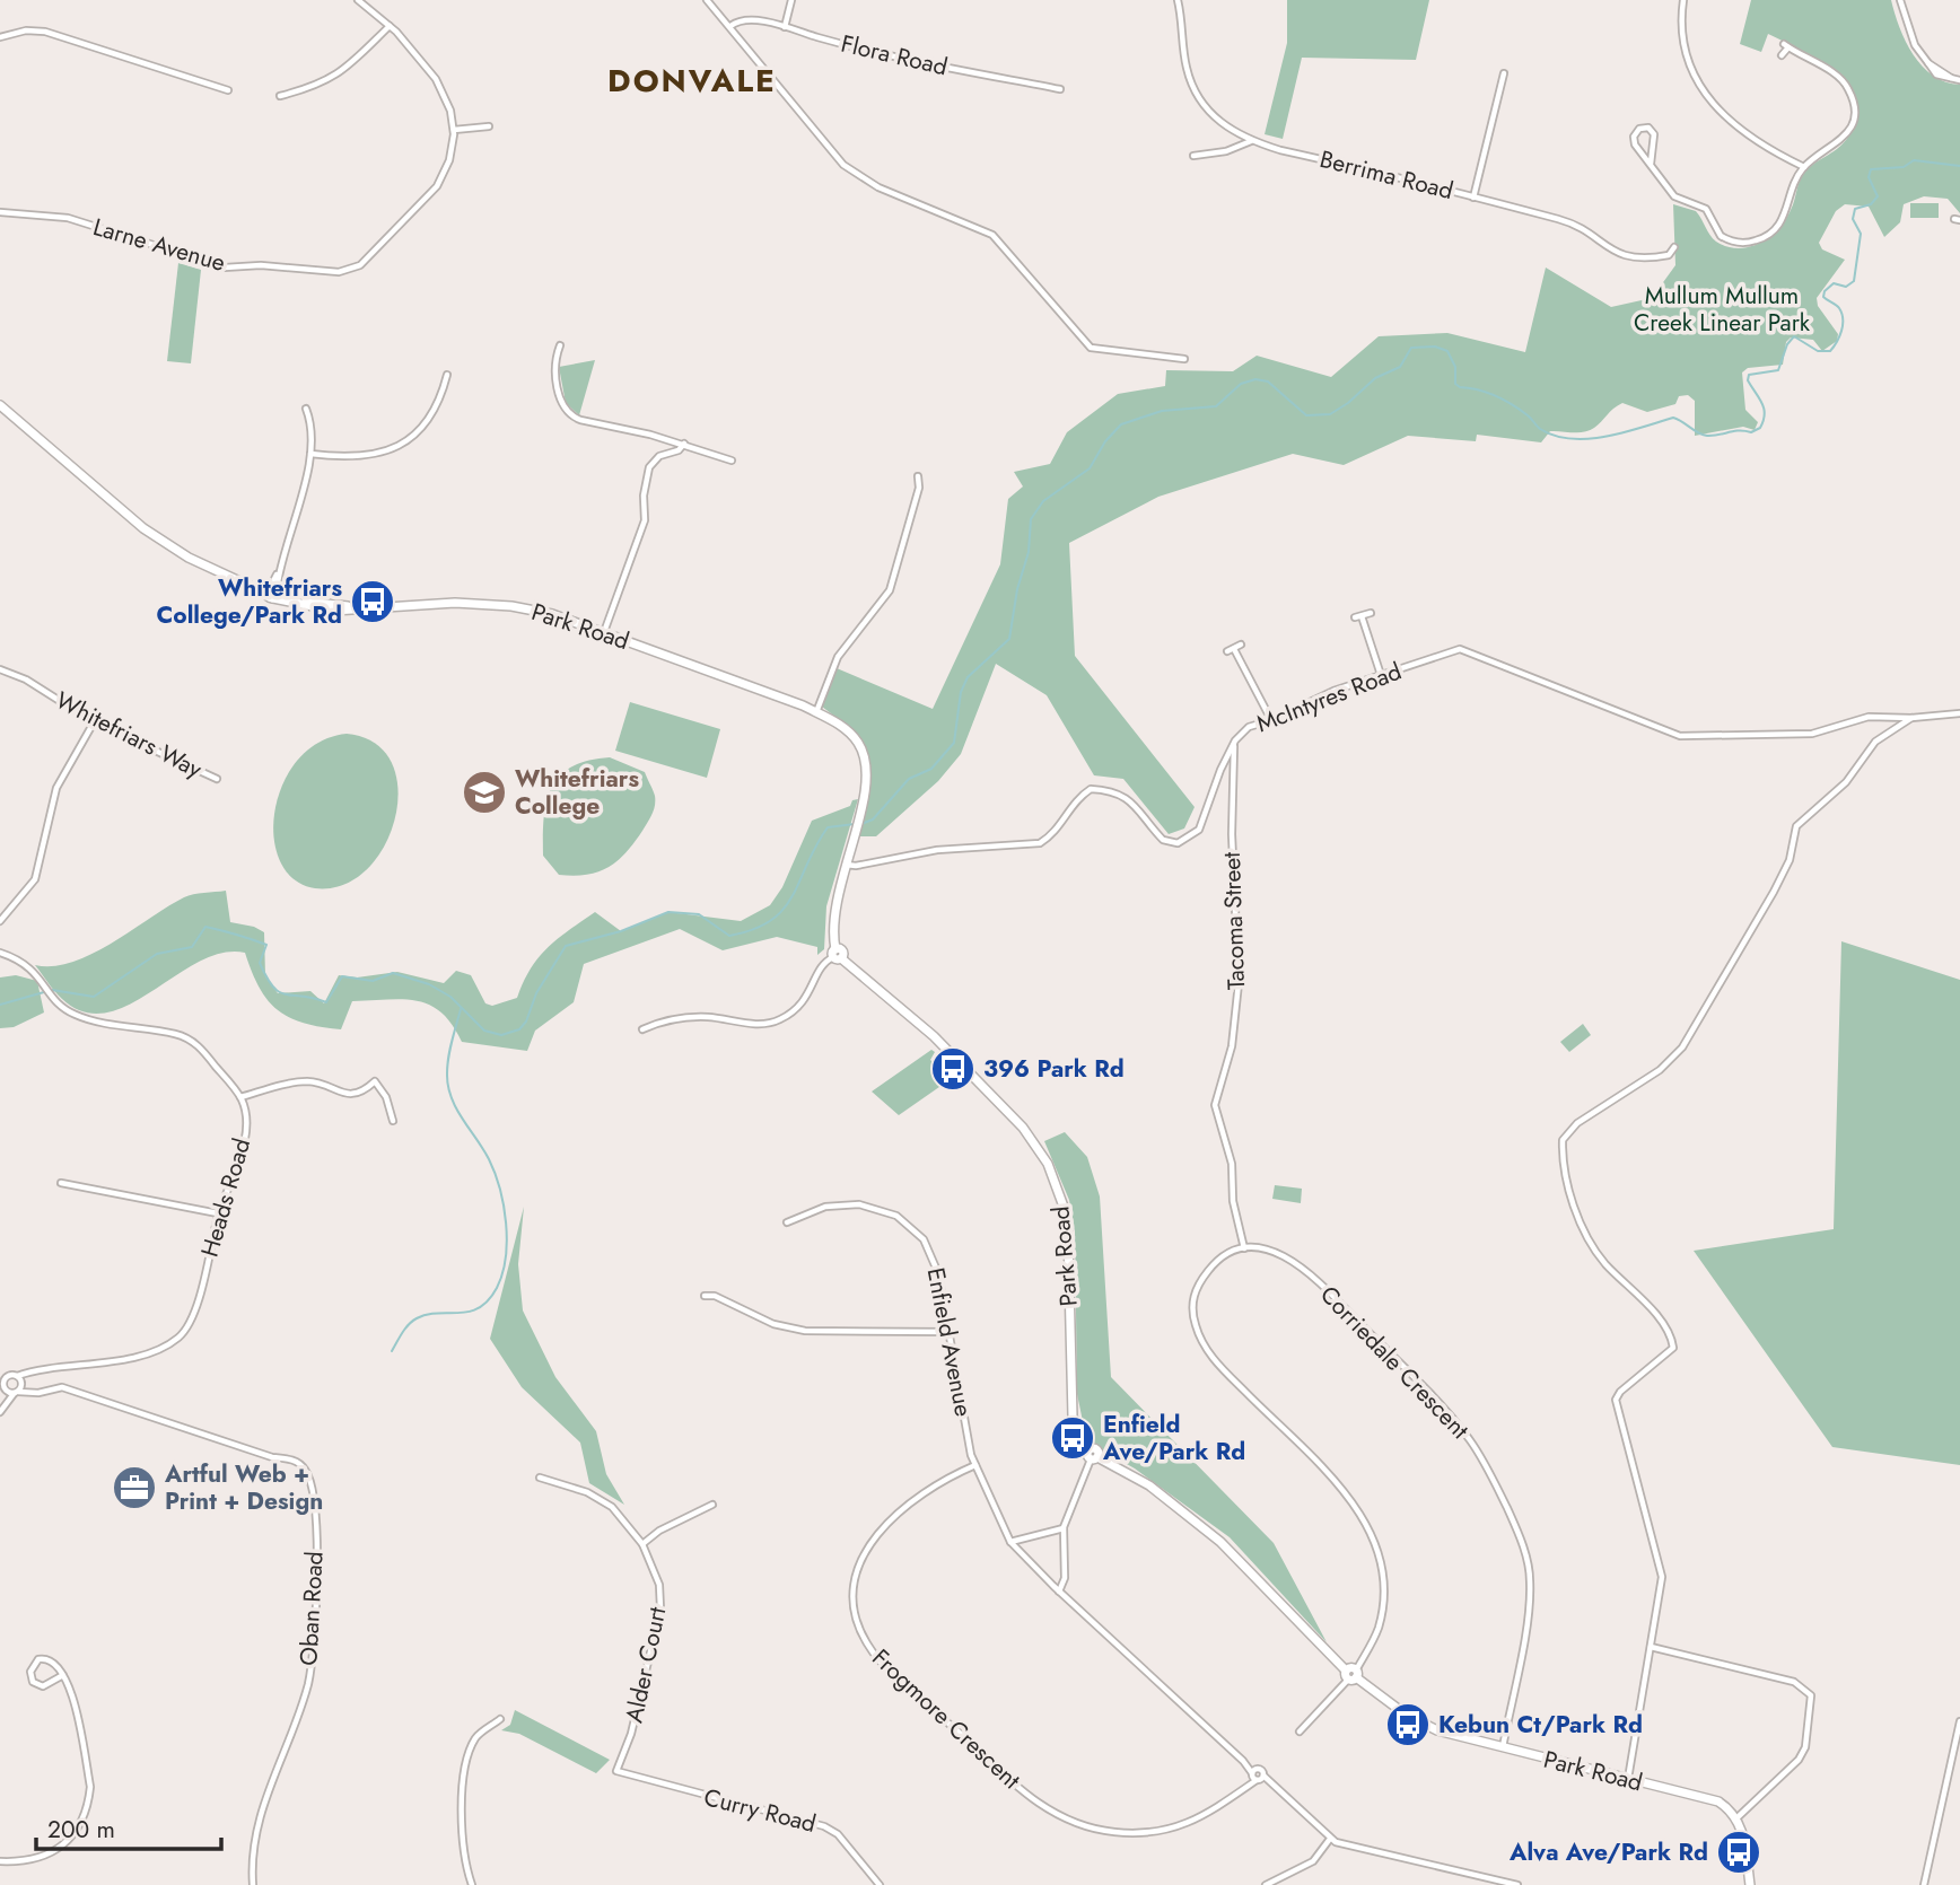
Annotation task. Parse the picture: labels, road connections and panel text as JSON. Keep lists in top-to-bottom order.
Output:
{
  "streets": {
    "street": [
      "Flora Road",
      "Berrima Road",
      "Larne Avenue",
      "Park Road",
      "McIntyres Road",
      "Whitefriars Way",
      "Tacoma Street",
      "Heads Road",
      "Enfield Avenue",
      "Corriedale Crescent",
      "Oban Road",
      "Alder Court",
      "Frogmore Crescent",
      "Curry Road"
    ]
  },
  "crossings": [
    ["Park Road", "McIntyres Road"],
    ["Park Road", "Corriedale Crescent"],
    ["McIntyres Road", "Tacoma Street"],
    ["Tacoma Street", "Corriedale Crescent"],
    ["Enfield Avenue", "Frogmore Crescent"],
    ["Alder Court", "Curry Road"]
  ],
  "districts": ["DONVALE"],
  "parks": ["Mullum Mullum Creek Linear Park"],
  "places": {
    "bus stop": [
      "Whitefriars College/Park Rd",
      "396 Park Rd",
      "Enfield Ave/Park Rd",
      "Kebun Ct/Park Rd",
      "Alva Ave/Park Rd"
    ],
    "school or university": ["Whitefriars College"],
    "office": ["Artful Web + Print + Design"]
  },
  "scale_bar": "200 m"
}
